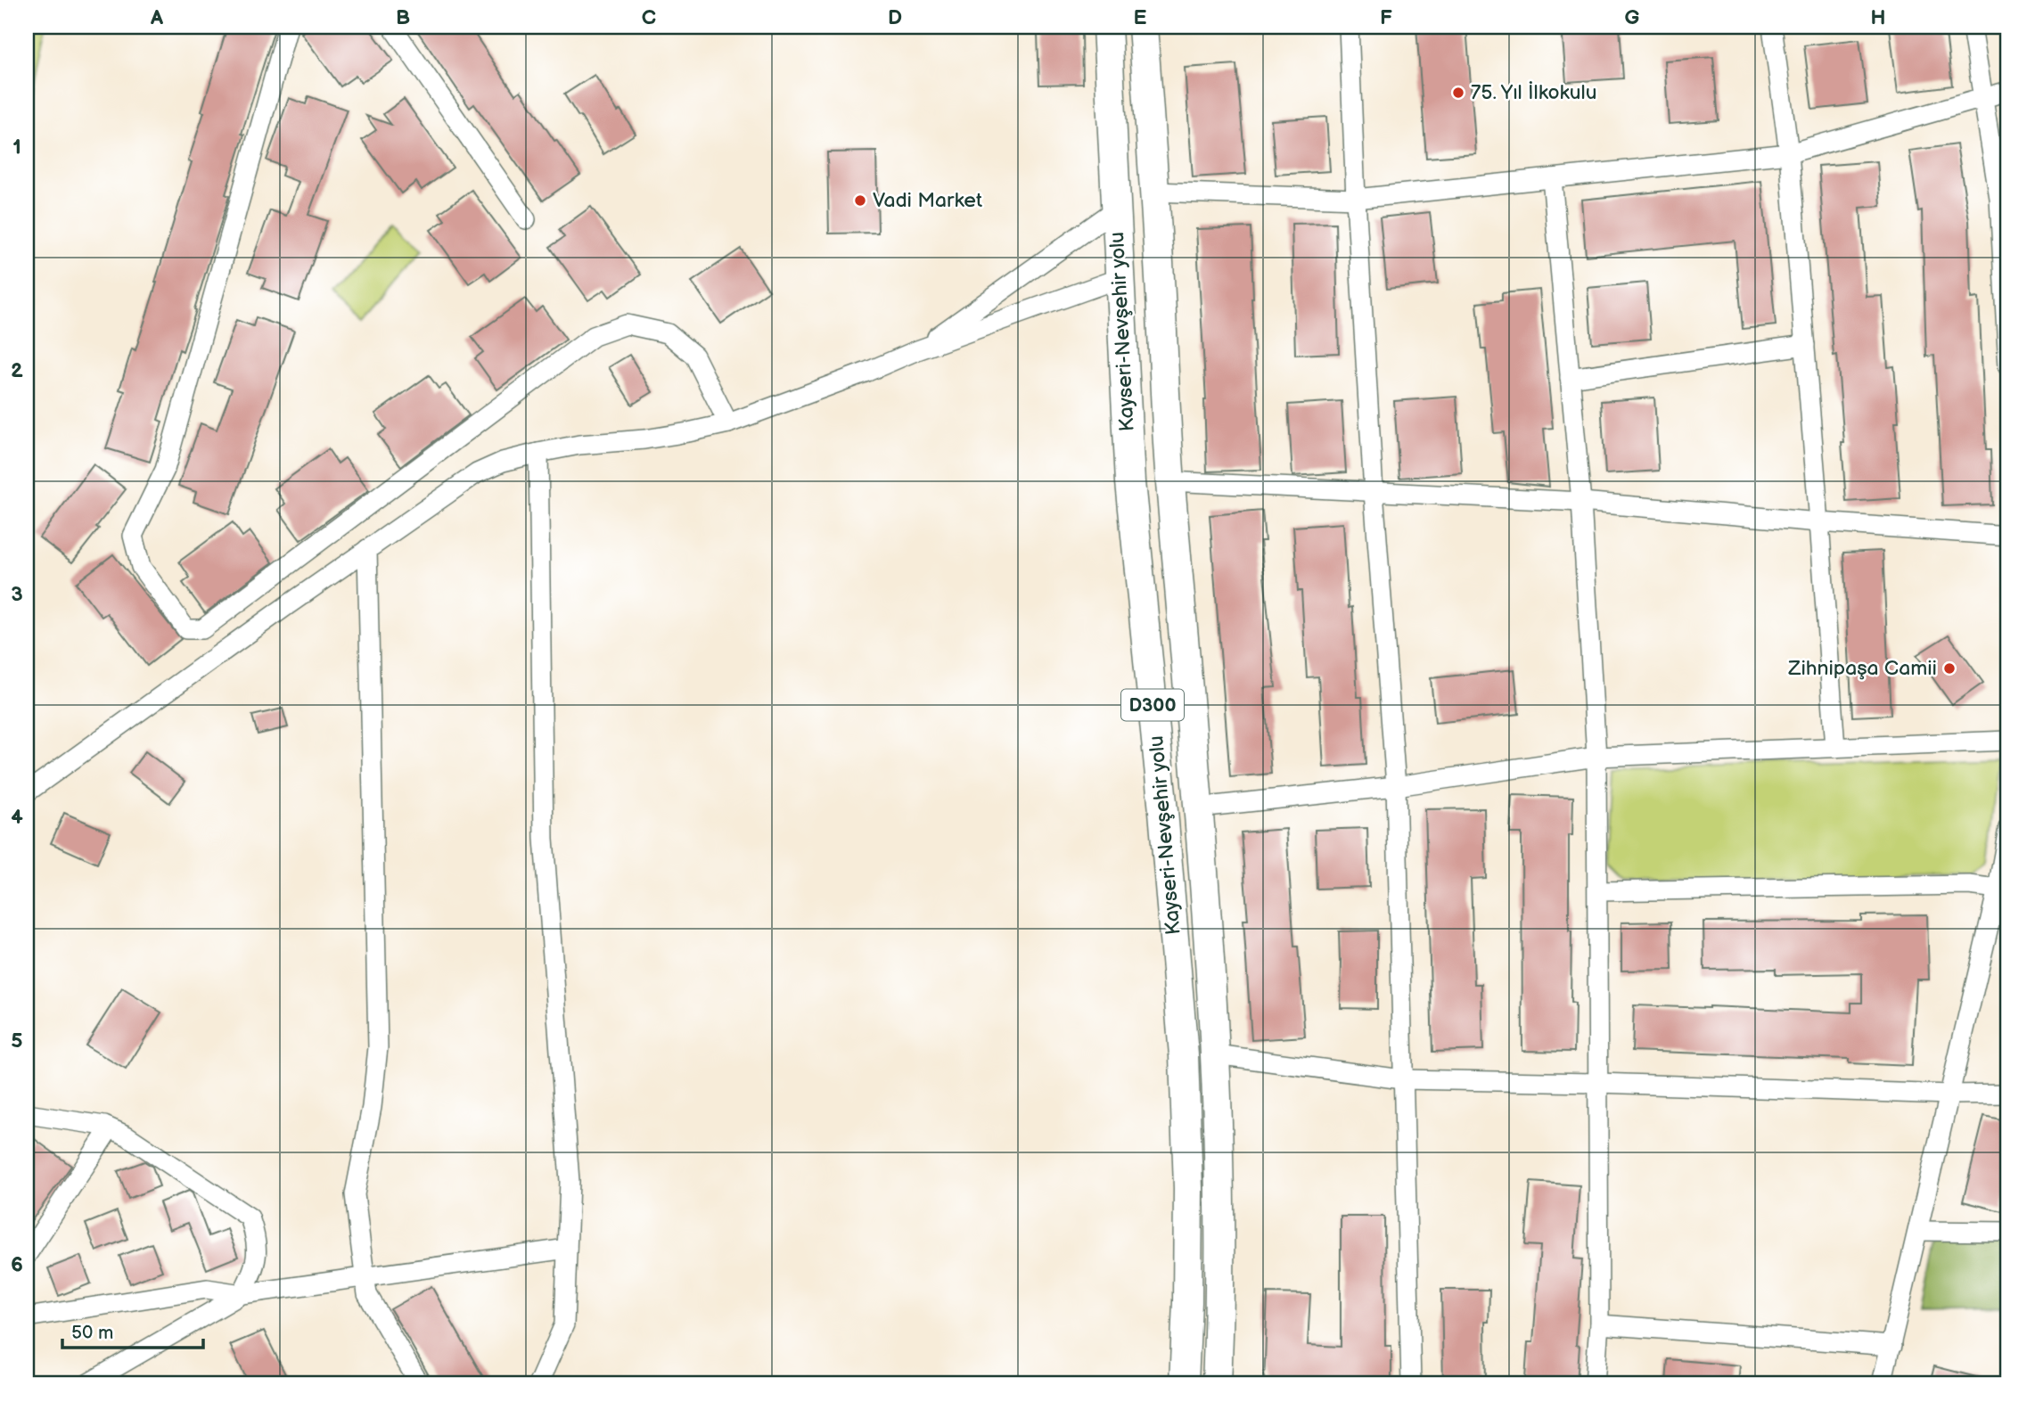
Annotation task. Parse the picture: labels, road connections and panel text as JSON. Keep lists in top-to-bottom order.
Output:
{
  "streets": {
    "highway": ["Kayseri-Nevşehir yolu", "D300"]
  },
  "places": ["75. Yıl İlkokulu", "Vadi Market", "Zihnipaşa Camii"],
  "scale_bar": "50 m",
  "grid": {
    "columns": [
      "A",
      "B",
      "C",
      "D",
      "E",
      "F",
      "G",
      "H"
    ],
    "rows": [
      "1",
      "2",
      "3",
      "4",
      "5",
      "6"
    ]
  }
}
